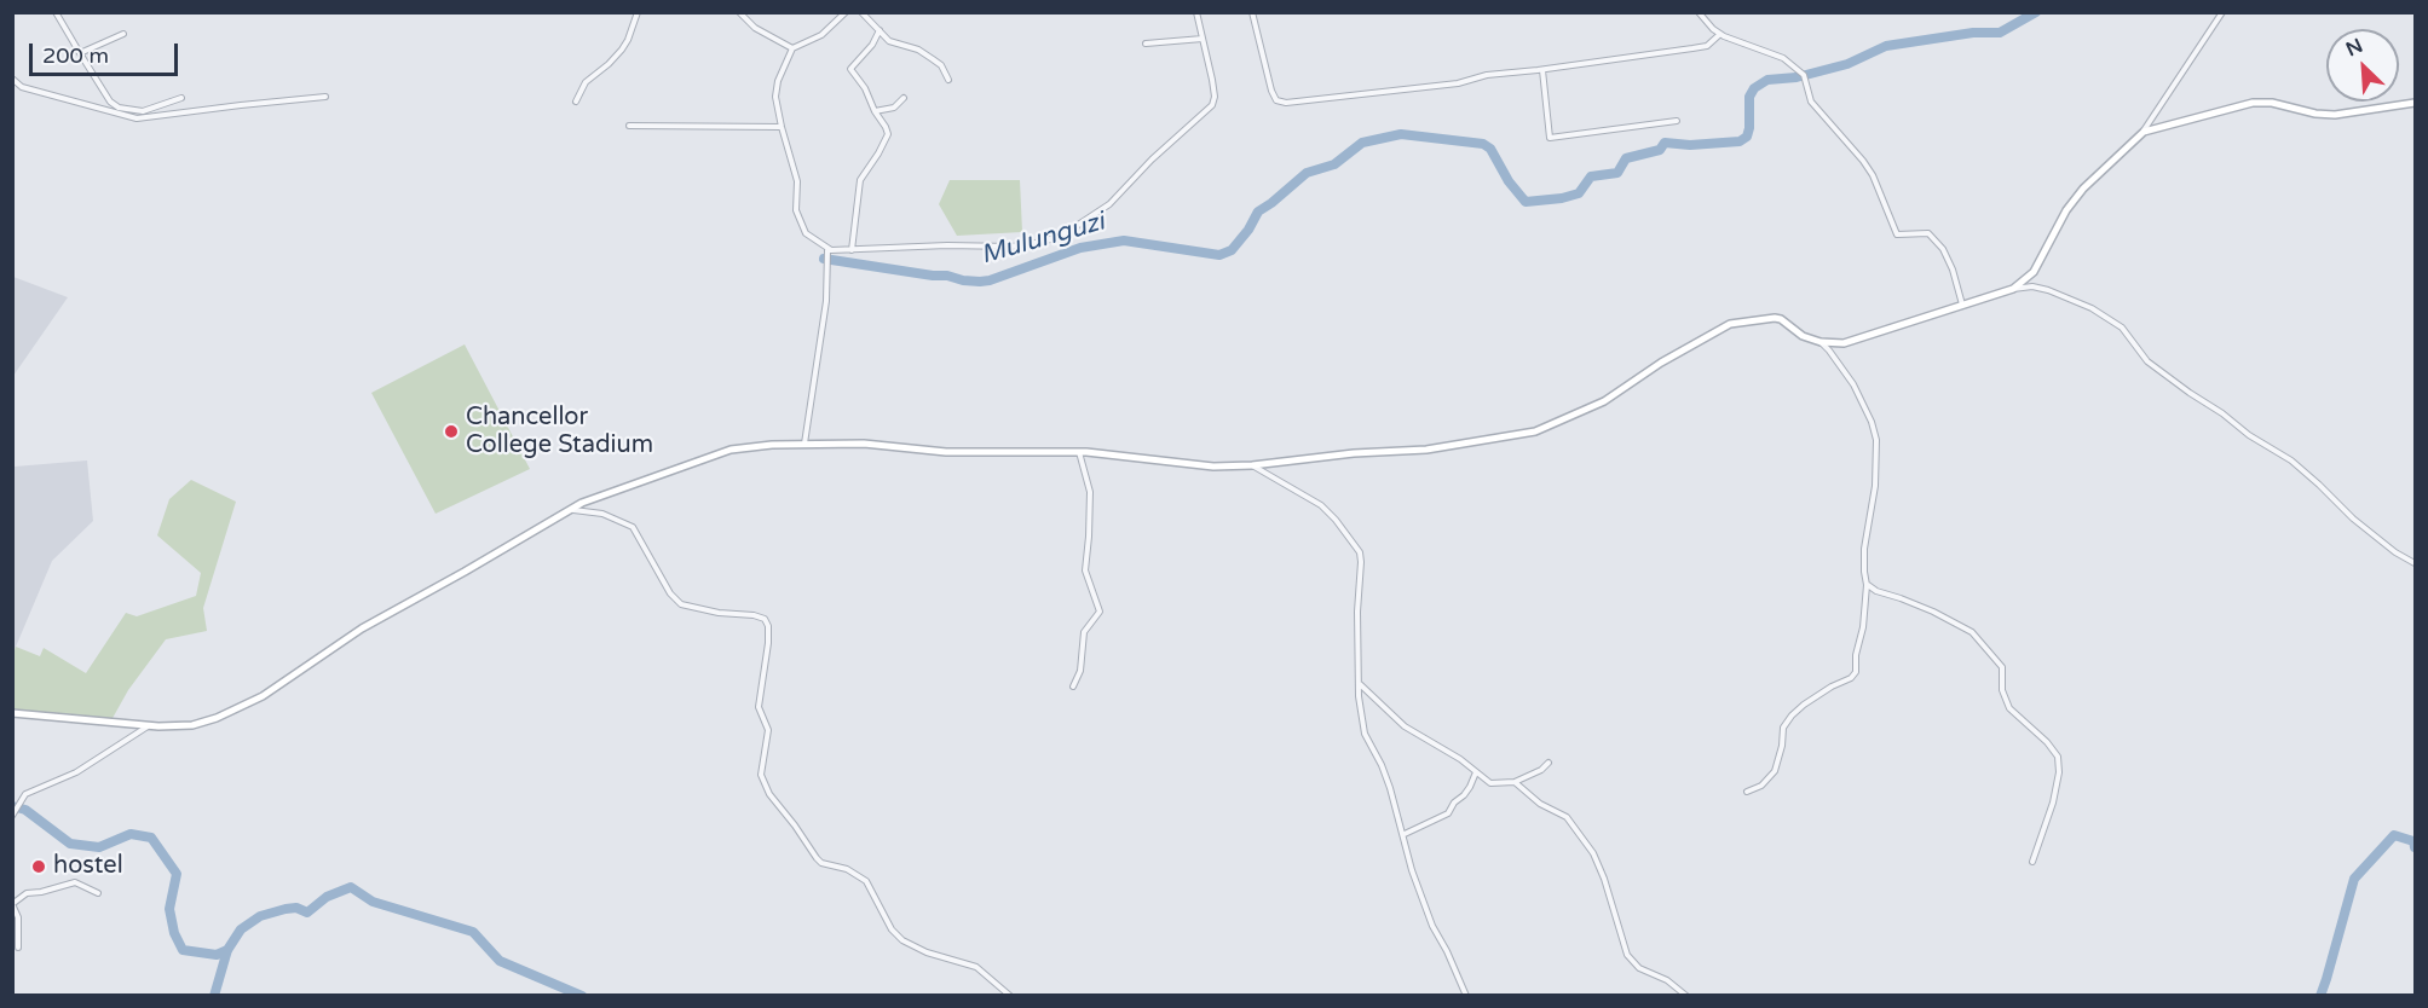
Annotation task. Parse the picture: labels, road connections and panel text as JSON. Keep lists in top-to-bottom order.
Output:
{
  "water": ["Mulunguzi"],
  "places": ["Chancellor College Stadium", "hostel"],
  "scale_bar": "200 m",
  "north": "top left"
}
